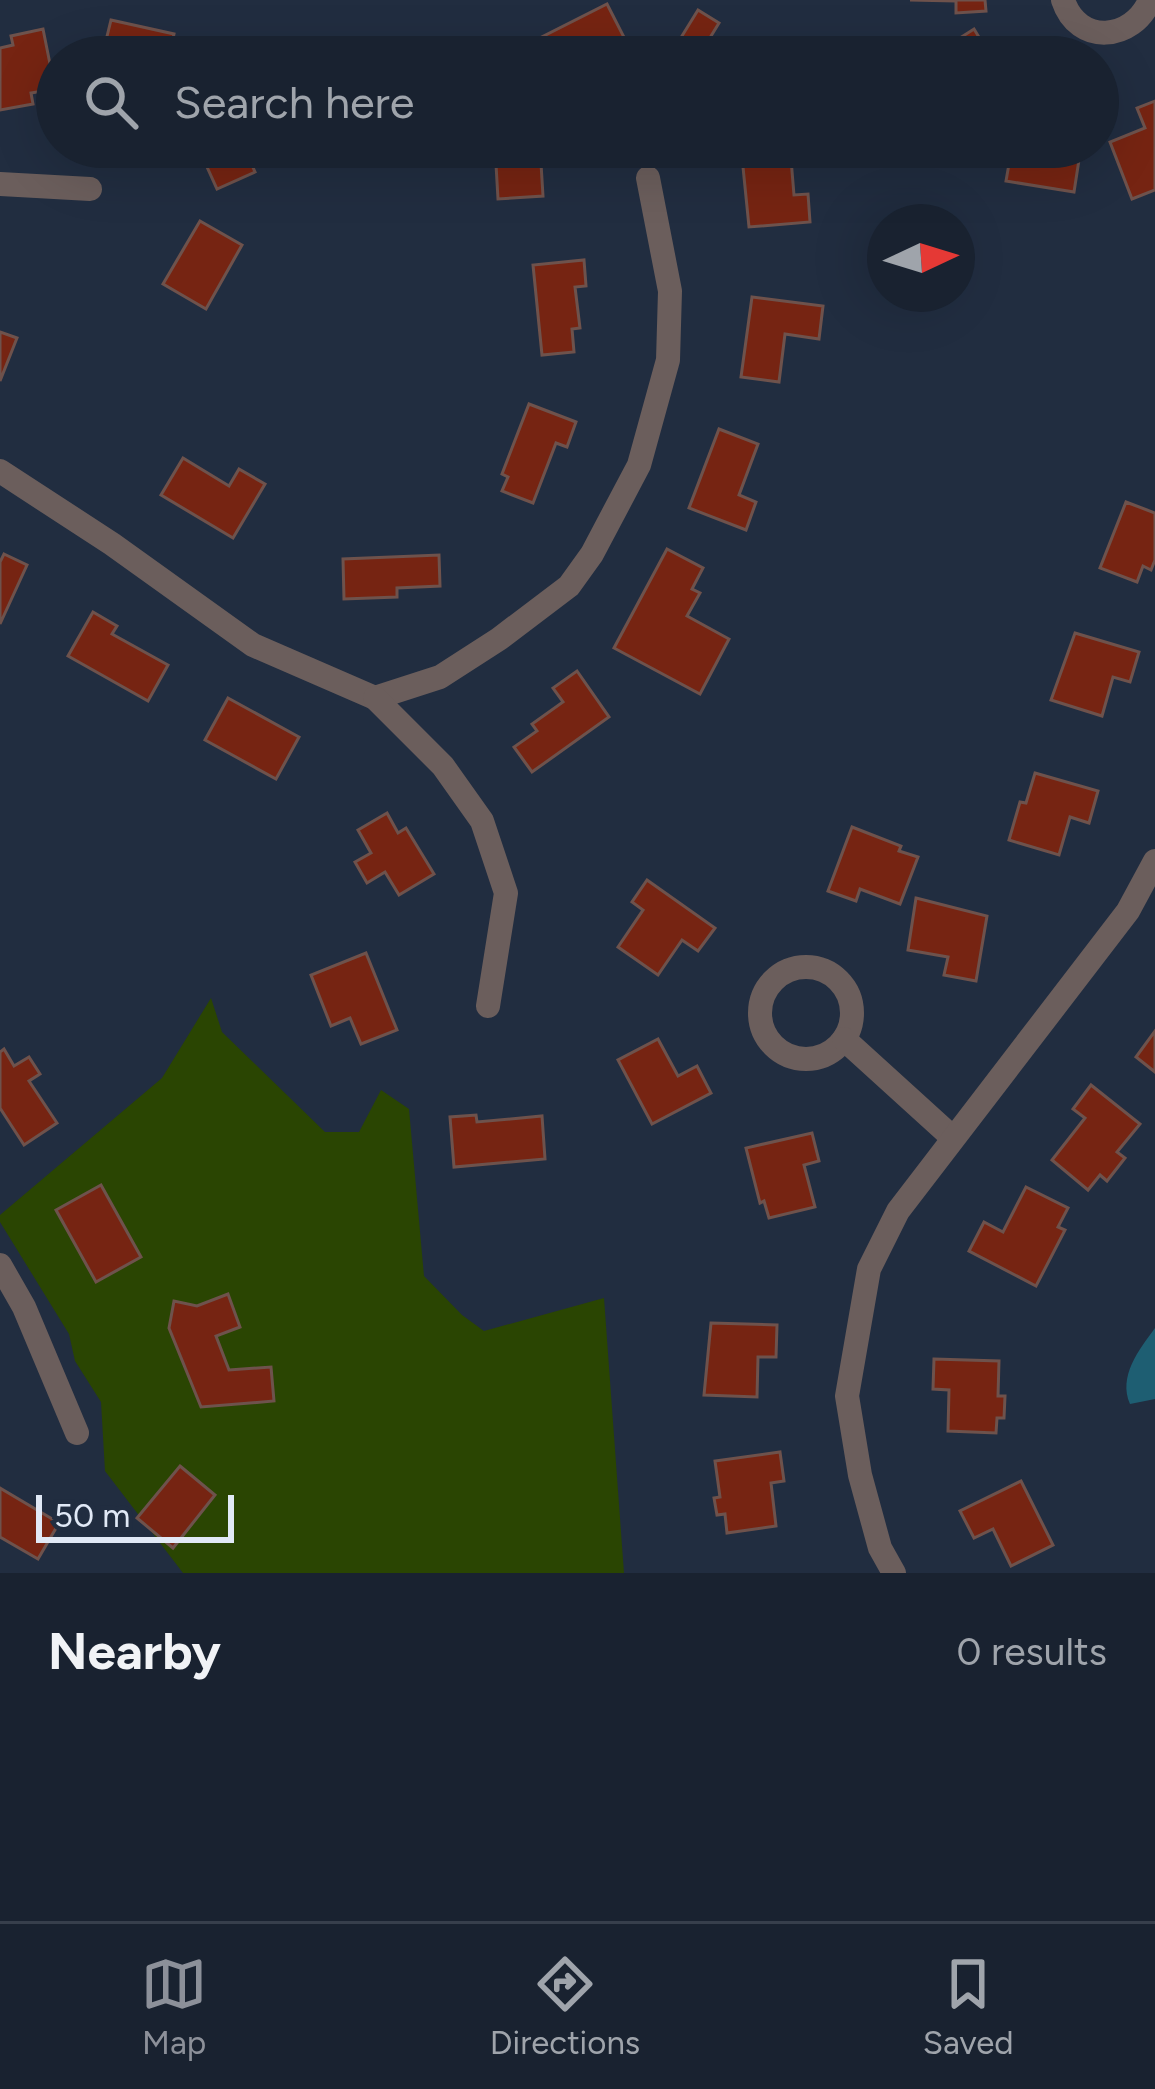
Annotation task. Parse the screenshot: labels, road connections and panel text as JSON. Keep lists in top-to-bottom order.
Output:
{
  "scale_bar": "50 m",
  "north": "right",
  "page": {
    "search": "Search here",
    "scale": "50 m",
    "heading": ["Nearby", "0 results"],
    "nav": ["Map", "Directions", "Saved"]
  }
}
